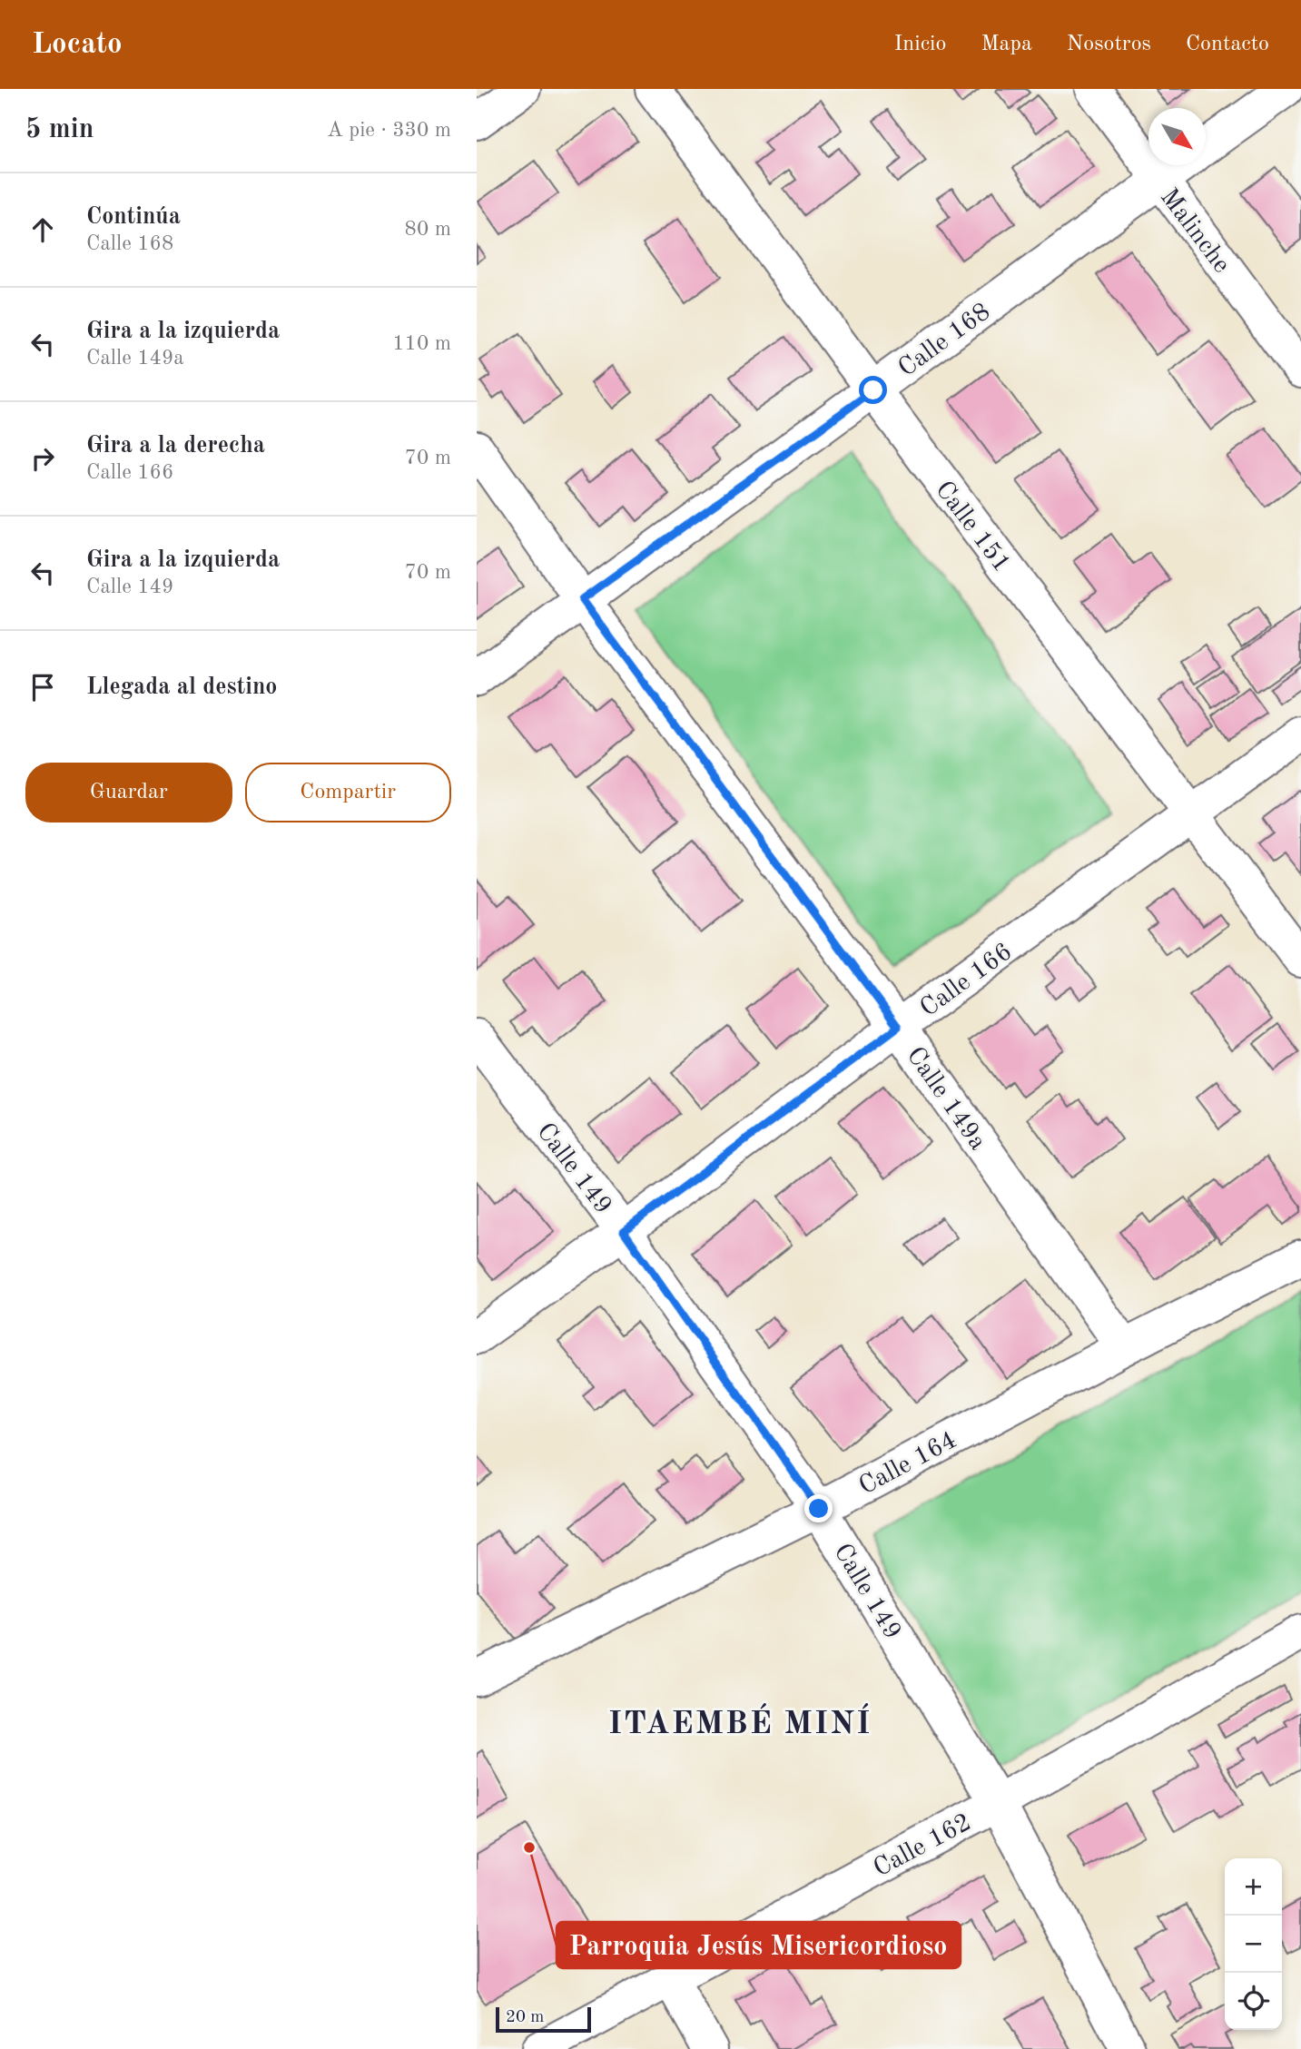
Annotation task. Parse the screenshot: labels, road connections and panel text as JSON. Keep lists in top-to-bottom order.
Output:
{
  "streets": {
    "street": [
      "Malinche",
      "Calle 168",
      "Calle 151",
      "Calle 166",
      "Calle 149a",
      "Calle 149",
      "Calle 164",
      "Calle 162"
    ]
  },
  "crossings": [
    ["Malinche", "Calle 168"],
    ["Calle 168", "Calle 151"],
    ["Calle 168", "Calle 149a"],
    ["Calle 151", "Calle 166"],
    ["Calle 166", "Calle 149a"],
    ["Calle 166", "Calle 149"],
    ["Calle 149a", "Calle 164"],
    ["Calle 149", "Calle 164"],
    ["Calle 149", "Calle 162"]
  ],
  "districts": ["ITAEMBÉ MINÍ"],
  "places": ["Parroquia Jesús Misericordioso"],
  "scale_bar": "20 m",
  "north": "bottom right",
  "page": {
    "header": "Locato",
    "nav": [
      "Inicio",
      "Mapa",
      "Nosotros",
      "Contacto"
    ],
    "heading": ["5 min", "A pie · 330 m"],
    "list": [
      ["Continúa", "Calle 168", "80 m"],
      ["Gira a la izquierda", "Calle 149a", "110 m"],
      ["Gira a la derecha", "Calle 166", "70 m"],
      ["Gira a la izquierda", "Calle 149", "70 m"],
      "Llegada al destino"
    ],
    "buttons": ["Guardar", "Compartir"],
    "map_buttons": ["+", "−"],
    "scale": "20 m"
  }
}
